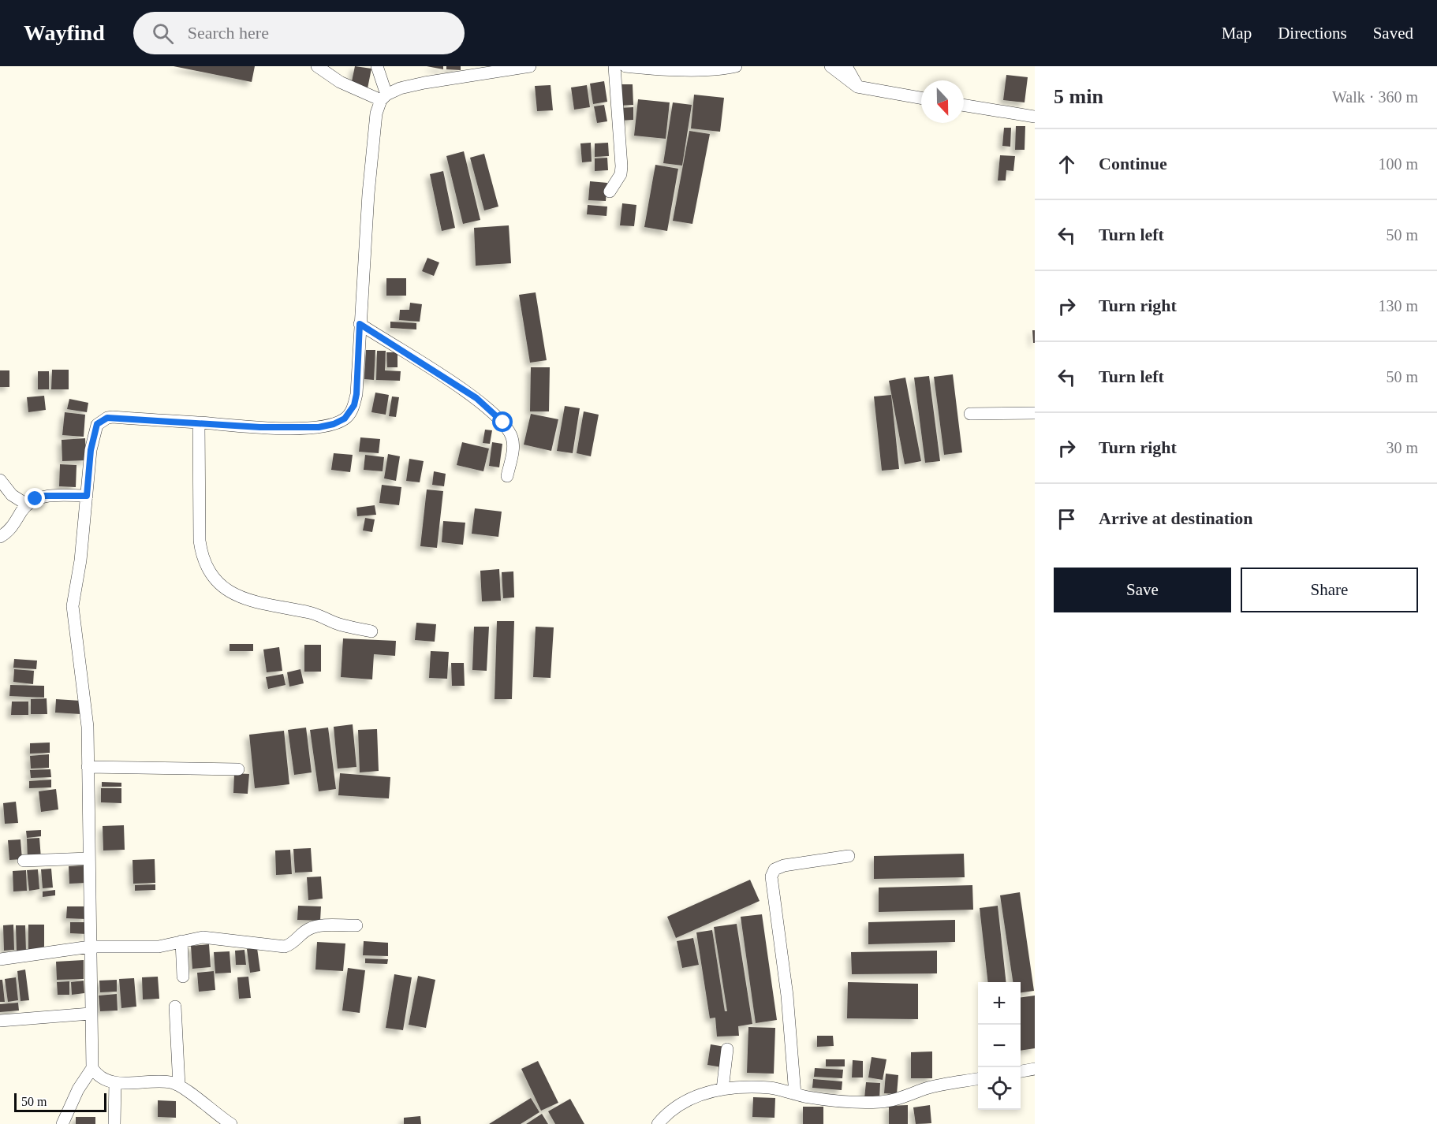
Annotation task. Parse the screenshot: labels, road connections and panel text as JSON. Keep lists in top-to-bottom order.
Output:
{
  "scale_bar": "50 m",
  "north": "bottom",
  "page": {
    "header": "Wayfind",
    "search": "Search here",
    "nav": ["Map", "Directions", "Saved"],
    "heading": ["5 min", "Walk · 360 m"],
    "list": [
      ["Continue", "100 m"],
      ["Turn left", "50 m"],
      ["Turn right", "130 m"],
      ["Turn left", "50 m"],
      ["Turn right", "30 m"],
      "Arrive at destination"
    ],
    "buttons": ["Save", "Share"],
    "map_buttons": ["+", "−"],
    "scale": "50 m"
  }
}
